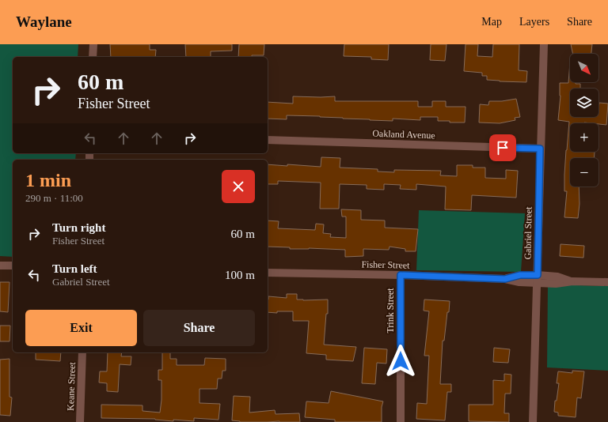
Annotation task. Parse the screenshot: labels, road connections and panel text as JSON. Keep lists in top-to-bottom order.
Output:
{
  "streets": {
    "street": [
      "Oakland Avenue",
      "Gabriel Street",
      "Fisher Street",
      "Trink Street",
      "Keane Street"
    ]
  },
  "crossings": [
    ["Oakland Avenue", "Gabriel Street"],
    ["Gabriel Street", "Fisher Street"],
    ["Fisher Street", "Trink Street"]
  ],
  "north": "bottom right",
  "page": {
    "header": "Waylane",
    "nav": ["Map", "Layers", "Share"],
    "map_buttons": ["+", "−"],
    "turn": ["60 m", "Fisher Street"],
    "heading": ["1 min", "290 m · 11:00"],
    "list": [
      {
        "name": "Turn right",
        "note": "Fisher Street",
        "value": "60 m"
      },
      {
        "name": "Turn left",
        "note": "Gabriel Street",
        "value": "100 m"
      }
    ],
    "buttons": ["Exit", "Share"]
  }
}
